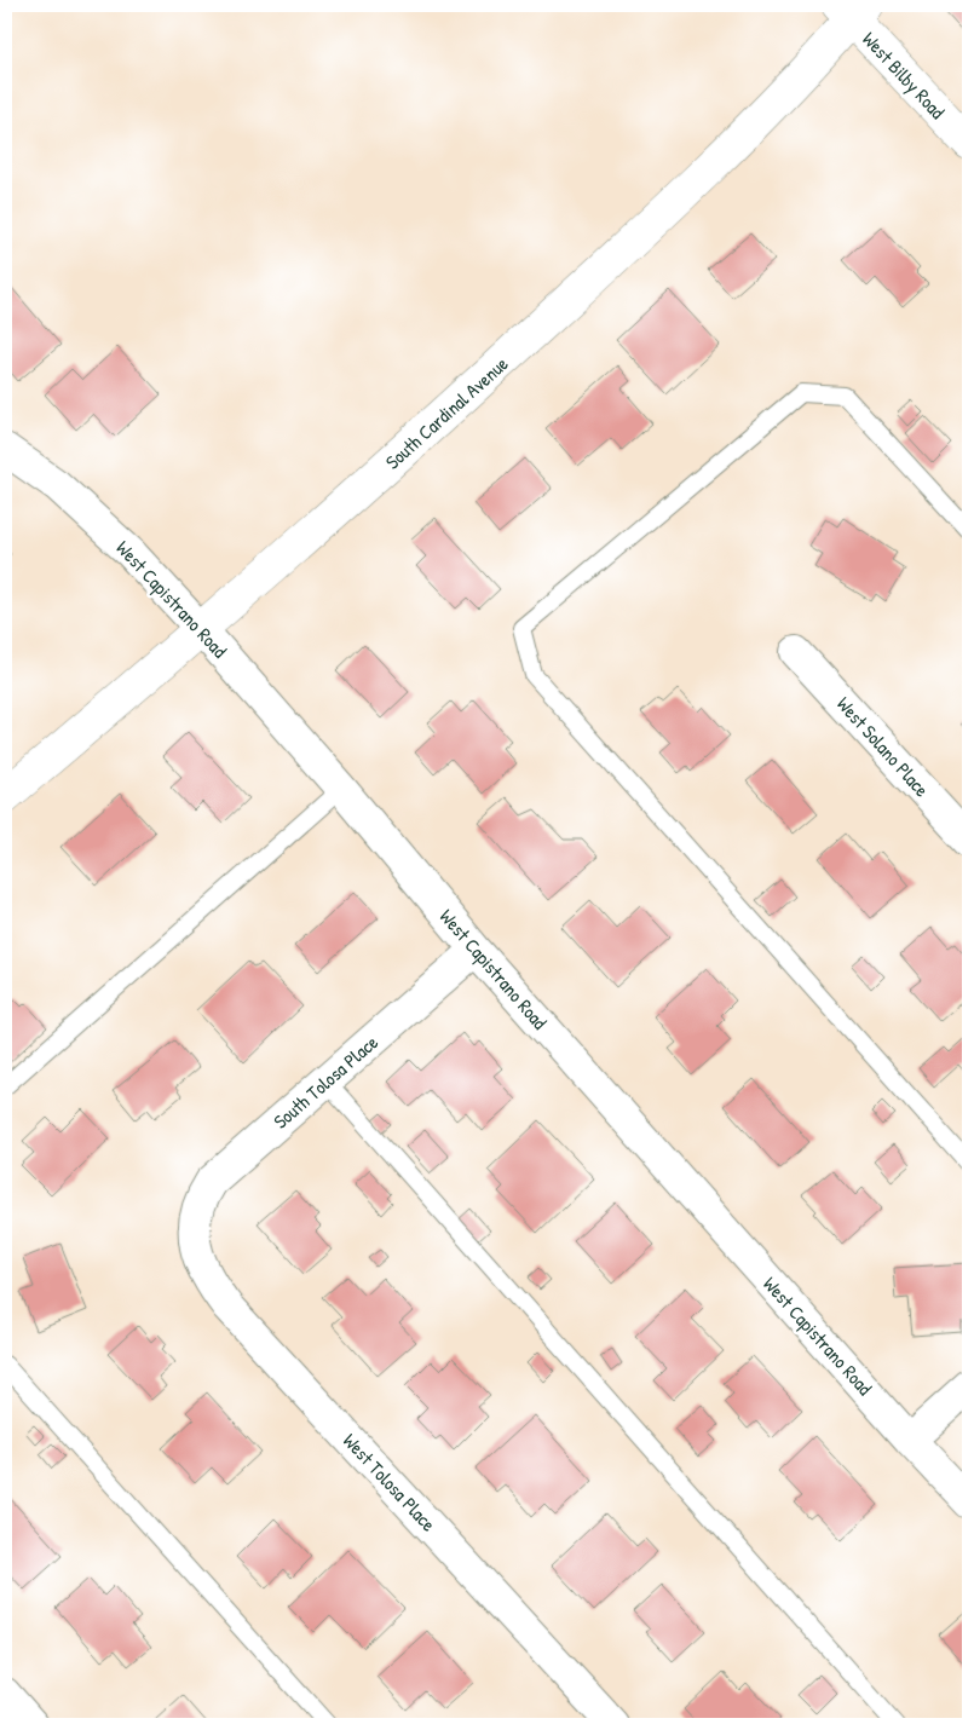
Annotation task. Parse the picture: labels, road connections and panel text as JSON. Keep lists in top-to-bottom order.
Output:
{
  "streets": {
    "main road": ["West Bilby Road", "South Cardinal Avenue"],
    "street": [
      "West Capistrano Road",
      "West Solano Place",
      "South Tolosa Place",
      "West Tolosa Place"
    ]
  },
  "crossings": [
    ["West Bilby Road", "South Cardinal Avenue"],
    ["South Cardinal Avenue", "West Capistrano Road"],
    ["West Capistrano Road", "South Tolosa Place"],
    ["South Tolosa Place", "West Tolosa Place"]
  ]
}
